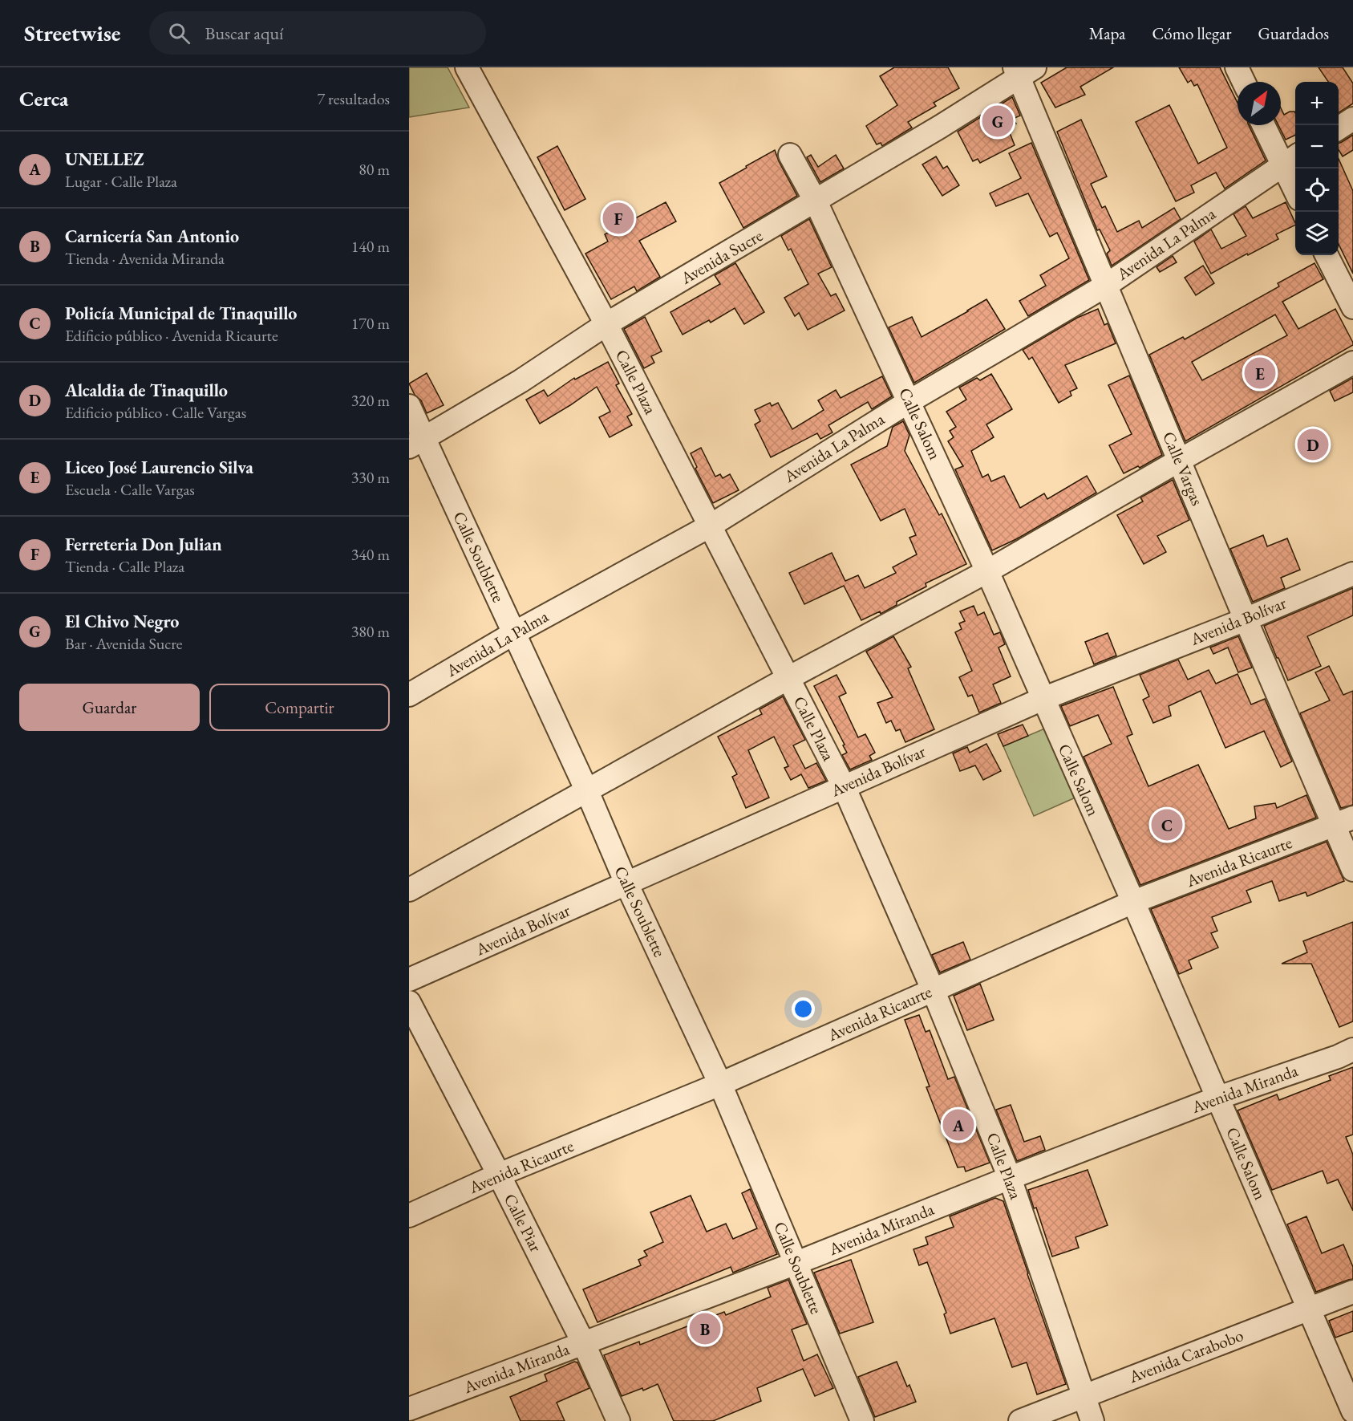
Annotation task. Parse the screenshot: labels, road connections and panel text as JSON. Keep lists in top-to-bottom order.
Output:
{
  "streets": {
    "street": [
      "Avenida La Palma",
      "Avenida Sucre",
      "Calle Plaza",
      "Calle Salom",
      "Calle Vargas",
      "Calle Soublette",
      "Avenida Bolívar",
      "Avenida Ricaurte",
      "Avenida Miranda",
      "Calle Piar",
      "Avenida Carabobo"
    ]
  },
  "crossings": [
    ["Avenida La Palma", "Calle Plaza"],
    ["Avenida La Palma", "Calle Salom"],
    ["Avenida La Palma", "Calle Vargas"],
    ["Avenida La Palma", "Calle Soublette"],
    ["Avenida Sucre", "Calle Plaza"],
    ["Avenida Sucre", "Calle Salom"],
    ["Avenida Sucre", "Calle Vargas"],
    ["Avenida Sucre", "Calle Soublette"],
    ["Calle Plaza", "Avenida Bolívar"],
    ["Calle Plaza", "Avenida Ricaurte"],
    ["Calle Plaza", "Avenida Miranda"],
    ["Calle Plaza", "Avenida Carabobo"],
    ["Calle Salom", "Avenida Bolívar"],
    ["Calle Salom", "Avenida Ricaurte"],
    ["Calle Salom", "Avenida Miranda"],
    ["Calle Salom", "Avenida Carabobo"],
    ["Calle Vargas", "Avenida Bolívar"],
    ["Calle Vargas", "Avenida Ricaurte"],
    ["Calle Soublette", "Avenida Bolívar"],
    ["Calle Soublette", "Avenida Ricaurte"],
    ["Calle Soublette", "Avenida Miranda"],
    ["Avenida Ricaurte", "Calle Piar"],
    ["Avenida Miranda", "Calle Piar"]
  ],
  "north": "top right",
  "page": {
    "header": "Streetwise",
    "search": "Buscar aquí",
    "nav": ["Mapa", "Cómo llegar", "Guardados"],
    "heading": ["Cerca", "7 resultados"],
    "map_buttons": ["+", "−"],
    "pins": [
      "G",
      "F",
      "E",
      "D",
      "C",
      "A",
      "B"
    ],
    "list": [
      {
        "mark": "A",
        "name": "UNELLEZ",
        "note": "Lugar · Calle Plaza",
        "value": "80 m"
      },
      {
        "mark": "B",
        "name": "Carnicería San Antonio",
        "note": "Tienda · Avenida Miranda",
        "value": "140 m"
      },
      {
        "mark": "C",
        "name": "Policía Municipal de Tinaquillo",
        "note": "Edificio público · Avenida Ricaurte",
        "value": "170 m"
      },
      {
        "mark": "D",
        "name": "Alcaldia de Tinaquillo",
        "note": "Edificio público · Calle Vargas",
        "value": "320 m"
      },
      {
        "mark": "E",
        "name": "Liceo José Laurencio Silva",
        "note": "Escuela · Calle Vargas",
        "value": "330 m"
      },
      {
        "mark": "F",
        "name": "Ferreteria Don Julian",
        "note": "Tienda · Calle Plaza",
        "value": "340 m"
      },
      {
        "mark": "G",
        "name": "El Chivo Negro",
        "note": "Bar · Avenida Sucre",
        "value": "380 m"
      }
    ],
    "buttons": ["Guardar", "Compartir"]
  }
}
